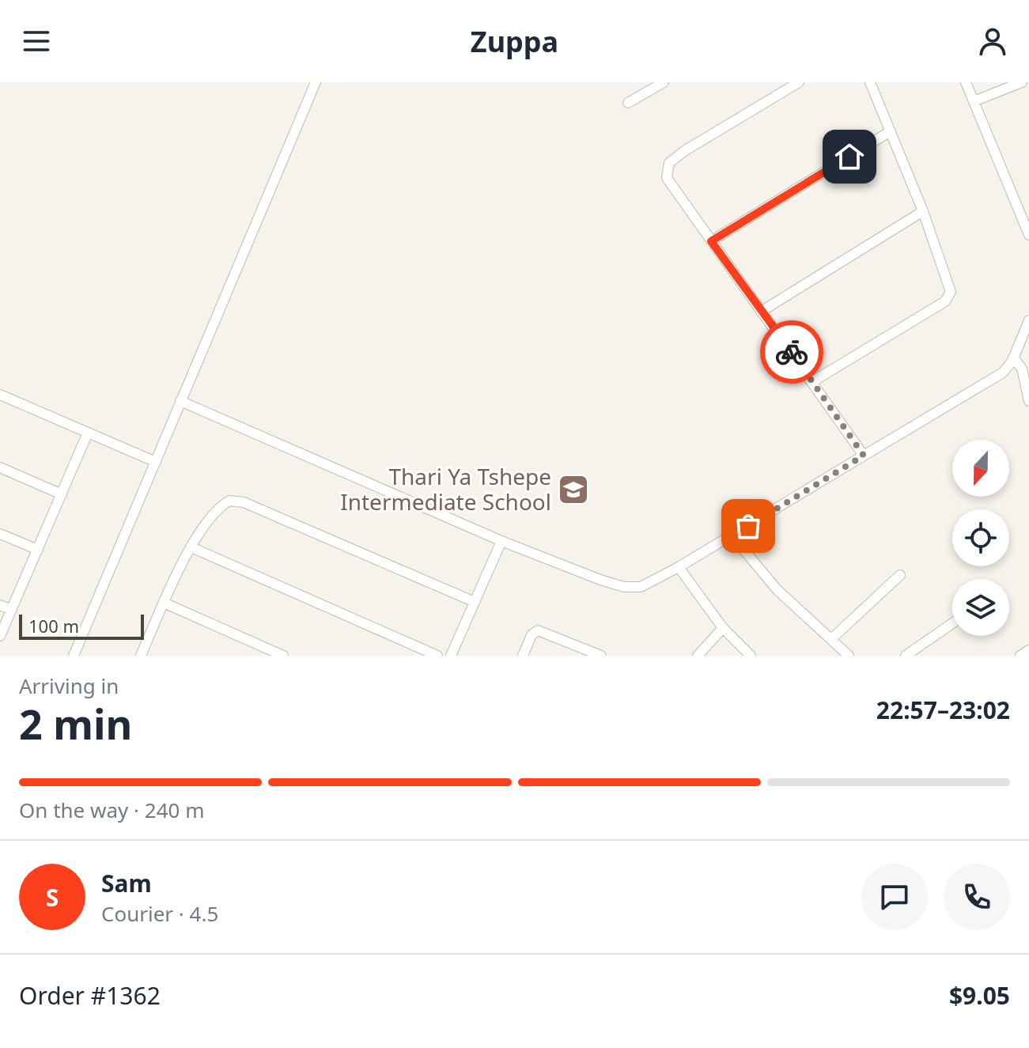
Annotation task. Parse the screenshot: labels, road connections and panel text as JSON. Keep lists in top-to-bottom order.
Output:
{
  "places": {
    "school or university": ["Thari Ya Tshepe Intermediate School"]
  },
  "scale_bar": "100 m",
  "north": "bottom",
  "page": {
    "header": "Zuppa",
    "scale": "100 m",
    "heading": ["2 min", "Arriving in", "22:57–23:02"],
    "panel": [
      "Sam",
      "Courier · 4.5",
      "Order #1362",
      "$9.05"
    ],
    "bar": "On the way · 240 m",
    "round": "S"
  }
}
